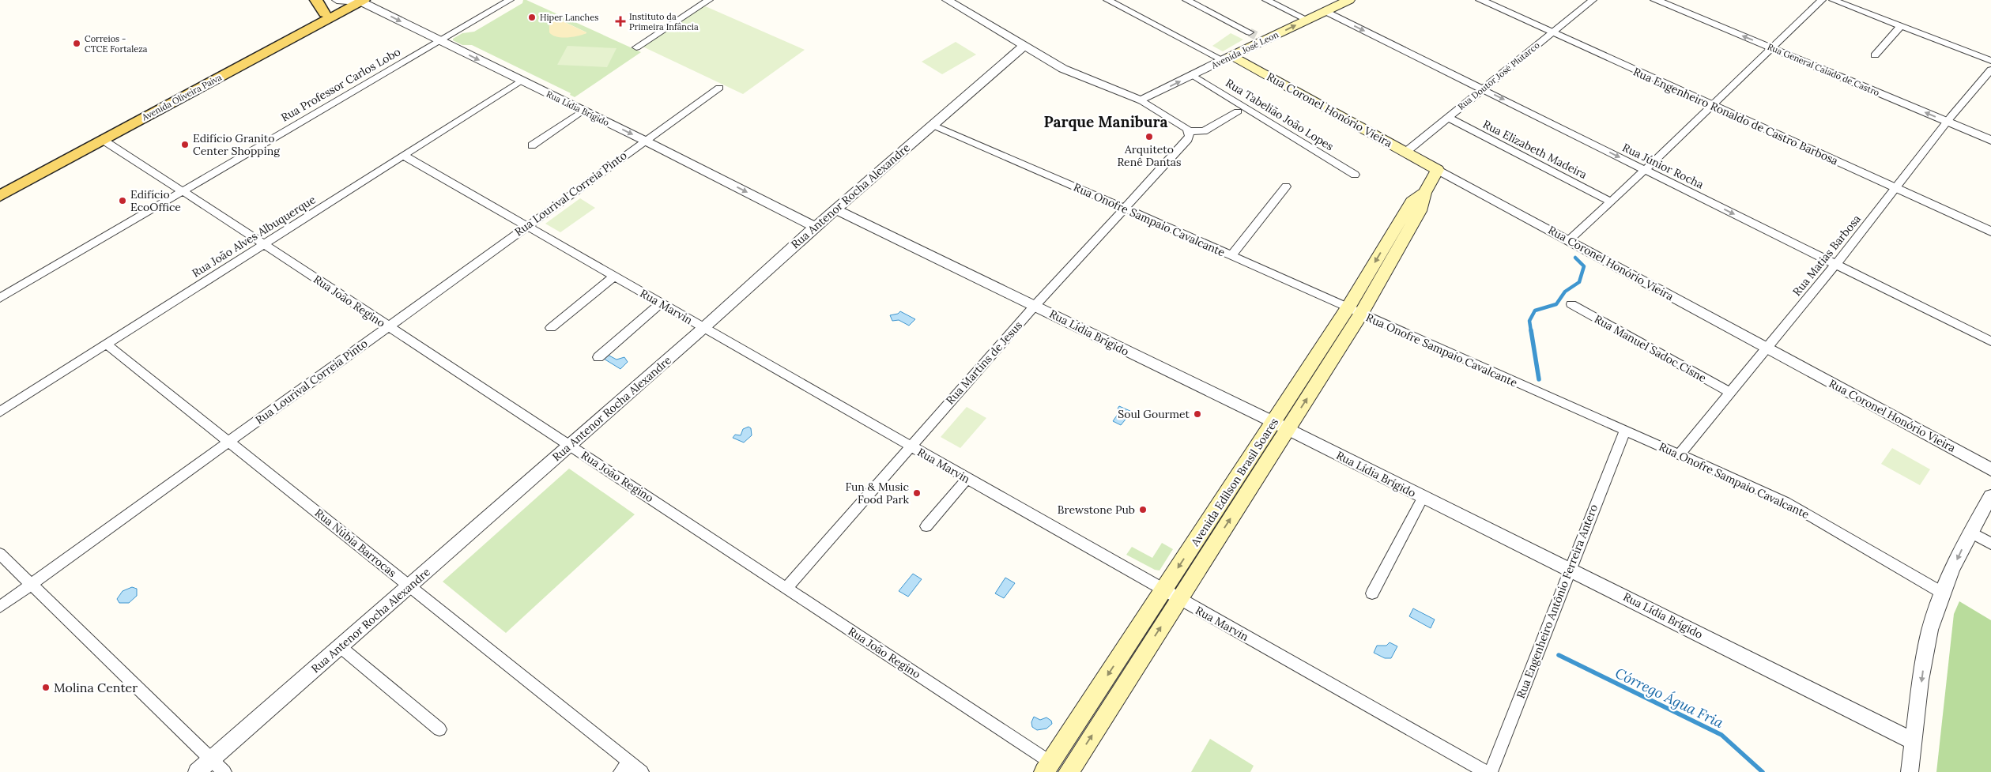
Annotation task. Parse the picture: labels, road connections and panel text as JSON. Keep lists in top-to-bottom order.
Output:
{
  "streets": {
    "main road": [
      "Avenida José Leon",
      "Avenida Oliveira Paiva",
      "Rua Coronel Honório Vieira",
      "Avenida Edilson Brasil Soares"
    ],
    "street": [
      "Rua General Caiado de Castro",
      "Rua Doutor José Plutarco",
      "Rua Professor Carlos Lobo",
      "Rua Lídia Brígido",
      "Rua Tabelião João Lopes",
      "Rua Engenheiro Ronaldo de Castro Barbosa",
      "Rua Elizabeth Madeira",
      "Rua Júnior Rocha",
      "Rua Lourival Correia Pìnto",
      "Rua Antenor Rocha Alexandre",
      "Rua Onofre Sampaio Cavalcante",
      "Rua João Alves Albuquerque",
      "Rua Matias Barbosa",
      "Rua João Regino",
      "Rua Marvin",
      "Rua Manuel Sadoc Cisne",
      "Rua Martins de Jesus",
      "Rua Núbia Barrocas",
      "Rua Engenheiro Antônio Ferreira Antero"
    ]
  },
  "crossings": [
    ["Avenida José Leon", "Rua Coronel Honório Vieira"],
    ["Avenida José Leon", "Rua Tabelião João Lopes"],
    ["Avenida José Leon", "Rua Júnior Rocha"],
    ["Rua General Caiado de Castro", "Rua Matias Barbosa"],
    ["Rua Doutor José Plutarco", "Rua Coronel Honório Vieira"],
    ["Rua Doutor José Plutarco", "Rua Engenheiro Ronaldo de Castro Barbosa"],
    ["Rua Doutor José Plutarco", "Rua Elizabeth Madeira"],
    ["Rua Doutor José Plutarco", "Rua Júnior Rocha"],
    ["Rua Professor Carlos Lobo", "Rua Lídia Brígido"],
    ["Rua Professor Carlos Lobo", "Rua João Regino"],
    ["Avenida Oliveira Paiva", "Rua Lídia Brígido"],
    ["Avenida Oliveira Paiva", "Rua João Regino"],
    ["Rua Lídia Brígido", "Rua Lourival Correia Pìnto"],
    ["Rua Lídia Brígido", "Rua Antenor Rocha Alexandre"],
    ["Rua Lídia Brígido", "Rua João Alves Albuquerque"],
    ["Rua Lídia Brígido", "Rua Martins de Jesus"],
    ["Rua Lídia Brígido", "Avenida Edilson Brasil Soares"],
    ["Rua Lídia Brígido", "Rua Engenheiro Antônio Ferreira Antero"],
    ["Rua Coronel Honório Vieira", "Rua Matias Barbosa"],
    ["Rua Coronel Honório Vieira", "Avenida Edilson Brasil Soares"],
    ["Rua Engenheiro Ronaldo de Castro Barbosa", "Rua Matias Barbosa"],
    ["Rua Júnior Rocha", "Rua Matias Barbosa"],
    ["Rua Lourival Correia Pìnto", "Rua João Regino"],
    ["Rua Lourival Correia Pìnto", "Rua Marvin"],
    ["Rua Lourival Correia Pìnto", "Rua Núbia Barrocas"],
    ["Rua Antenor Rocha Alexandre", "Rua Onofre Sampaio Cavalcante"],
    ["Rua Antenor Rocha Alexandre", "Rua João Regino"],
    ["Rua Antenor Rocha Alexandre", "Rua Marvin"],
    ["Rua Antenor Rocha Alexandre", "Rua Núbia Barrocas"],
    ["Rua Onofre Sampaio Cavalcante", "Rua Matias Barbosa"],
    ["Rua Onofre Sampaio Cavalcante", "Rua Martins de Jesus"],
    ["Rua Onofre Sampaio Cavalcante", "Avenida Edilson Brasil Soares"],
    ["Rua Onofre Sampaio Cavalcante", "Rua Engenheiro Antônio Ferreira Antero"],
    ["Rua João Alves Albuquerque", "Rua João Regino"],
    ["Rua João Alves Albuquerque", "Rua Marvin"],
    ["Rua João Alves Albuquerque", "Rua Núbia Barrocas"],
    ["Rua Matias Barbosa", "Rua Manuel Sadoc Cisne"],
    ["Rua João Regino", "Rua Martins de Jesus"],
    ["Rua João Regino", "Avenida Edilson Brasil Soares"],
    ["Rua Marvin", "Rua Martins de Jesus"],
    ["Rua Marvin", "Avenida Edilson Brasil Soares"]
  ],
  "one_way": ["Avenida José Leon", "Rua Júnior Rocha"],
  "districts": ["Parque Manibura"],
  "water": ["Córrego Água Fria"],
  "places": {
    "other": [
      "Hiper Lanches",
      "Correios - CTCE Fortaleza",
      "Arquiteto Renê Dantas",
      "Edifício Granito Center Shopping",
      "Edifício EcoOffice",
      "Soul Gourmet",
      "Fun & Music Food Park",
      "Brewstone Pub",
      "Molina Center"
    ],
    "health": ["Instituto da Primeira Infância"]
  }
}
